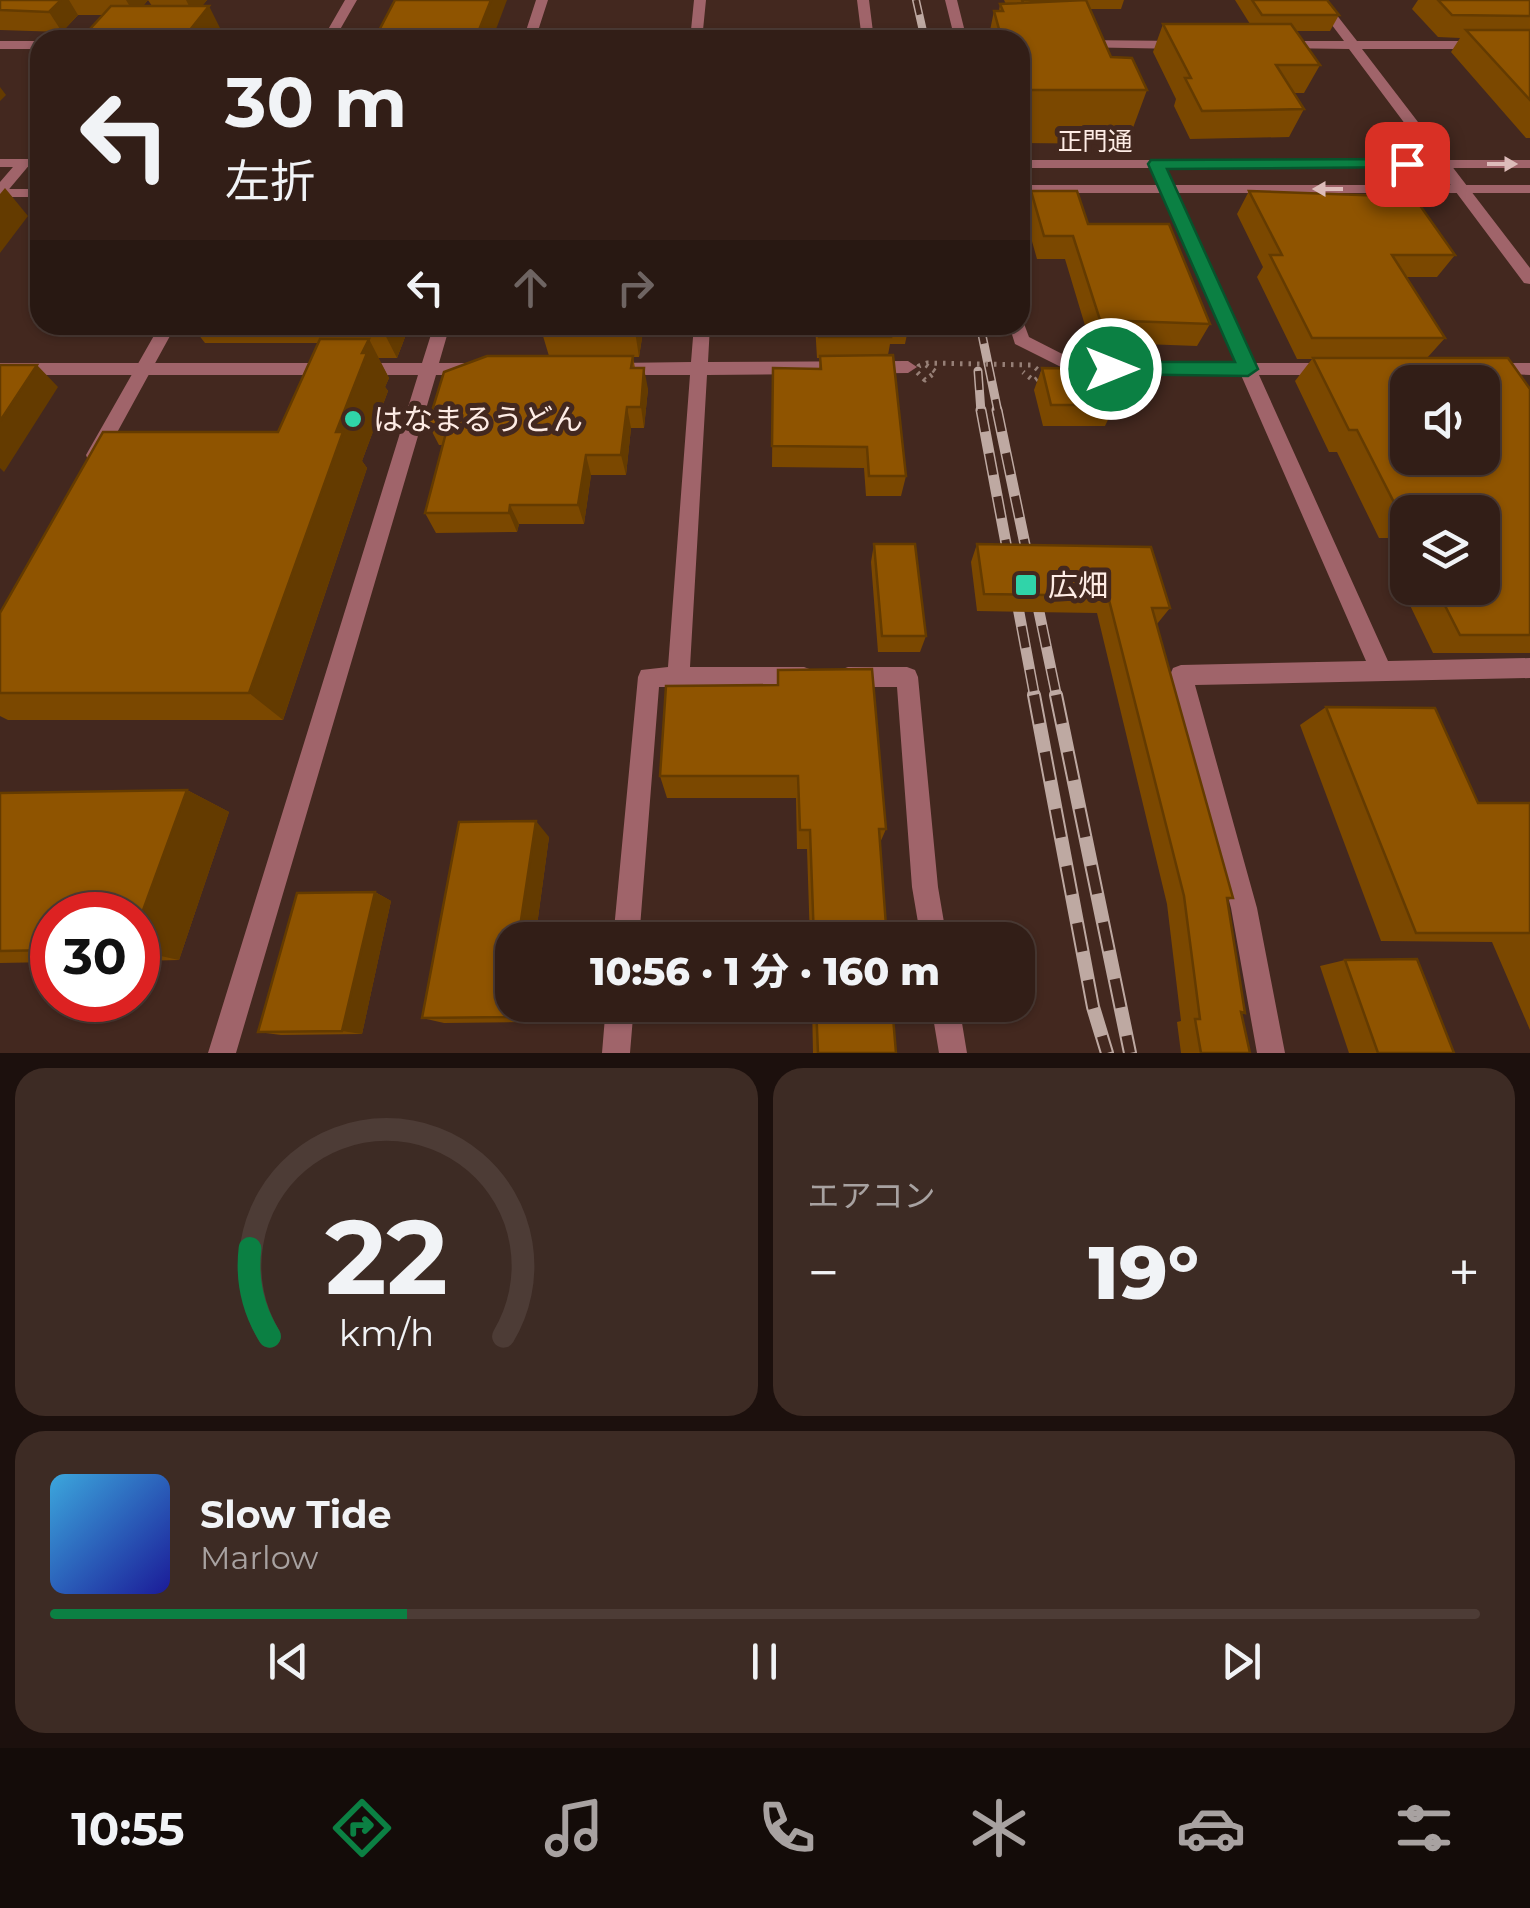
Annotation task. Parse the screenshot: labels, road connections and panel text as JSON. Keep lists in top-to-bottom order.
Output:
{
  "streets": {
    "street": ["正門通"]
  },
  "places": {
    "other": ["はなまるうどん"],
    "transit": ["広畑"]
  },
  "page": {
    "turn": ["30 m", "左折"],
    "limit": "30",
    "trip": "10:56 · 1 分 · 160 m",
    "tile": "エアコン",
    "heat": ["−", "19°", "+"],
    "song": ["Slow Tide", "Marlow"],
    "tabs": "10:55",
    "gauge": ["22", "km/h"]
  }
}
